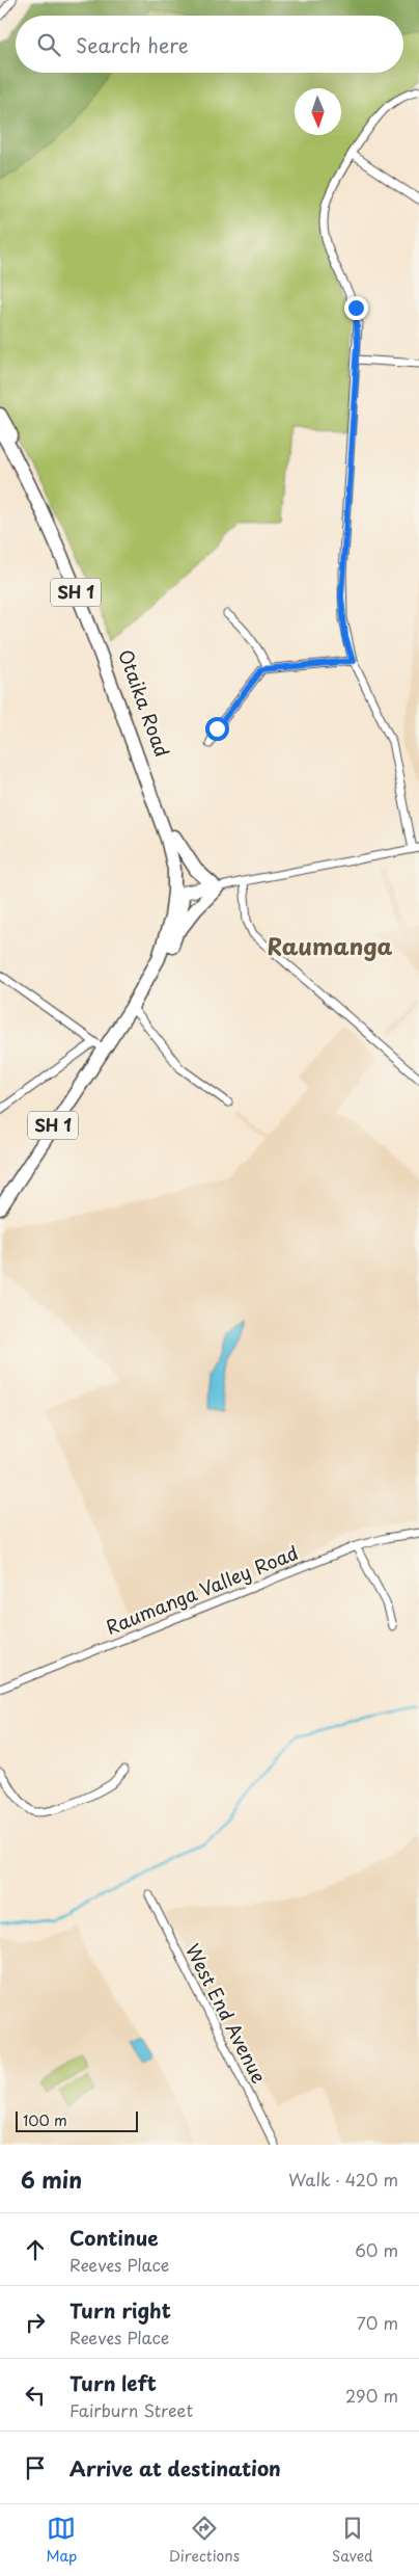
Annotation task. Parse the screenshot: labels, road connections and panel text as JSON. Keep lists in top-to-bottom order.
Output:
{
  "streets": {
    "highway": ["SH 1", "Otaika Road"],
    "street": ["Raumanga Valley Road", "West End Avenue"]
  },
  "districts": ["Raumanga"],
  "scale_bar": "100 m",
  "north": "bottom",
  "page": {
    "search": "Search here",
    "scale": "100 m",
    "heading": ["6 min", "Walk · 420 m"],
    "list": [
      ["Continue", "Reeves Place", "60 m"],
      ["Turn right", "Reeves Place", "70 m"],
      ["Turn left", "Fairburn Street", "290 m"],
      "Arrive at destination"
    ],
    "nav": ["Map", "Directions", "Saved"]
  }
}
